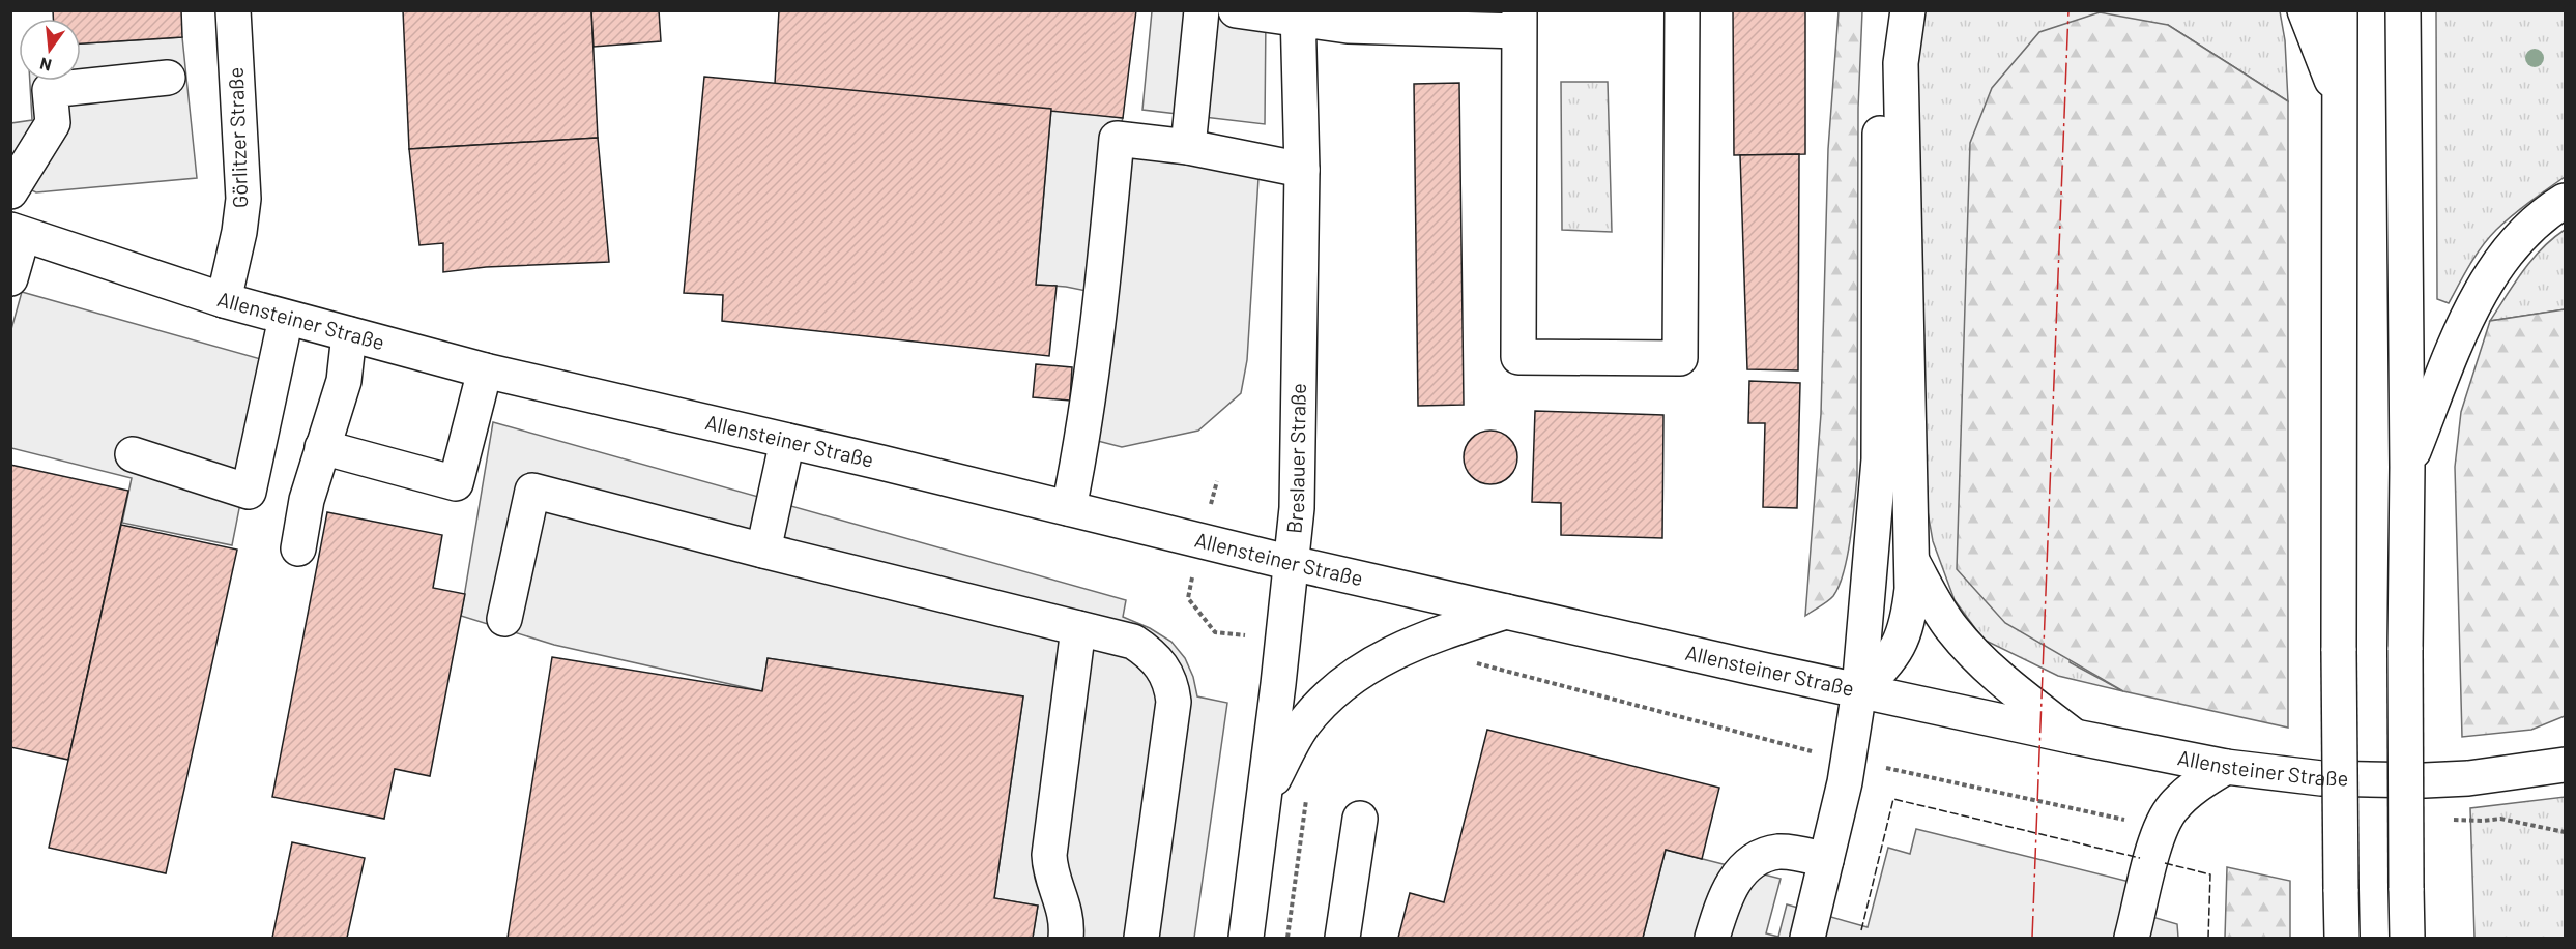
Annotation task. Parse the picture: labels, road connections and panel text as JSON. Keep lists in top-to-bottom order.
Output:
{
  "streets": {
    "main road": ["Görlitzer Straße", "Allensteiner Straße", "Breslauer Straße"]
  },
  "crossings": [
    ["Görlitzer Straße", "Allensteiner Straße"],
    ["Allensteiner Straße", "Breslauer Straße"]
  ],
  "north": "bottom"
}
